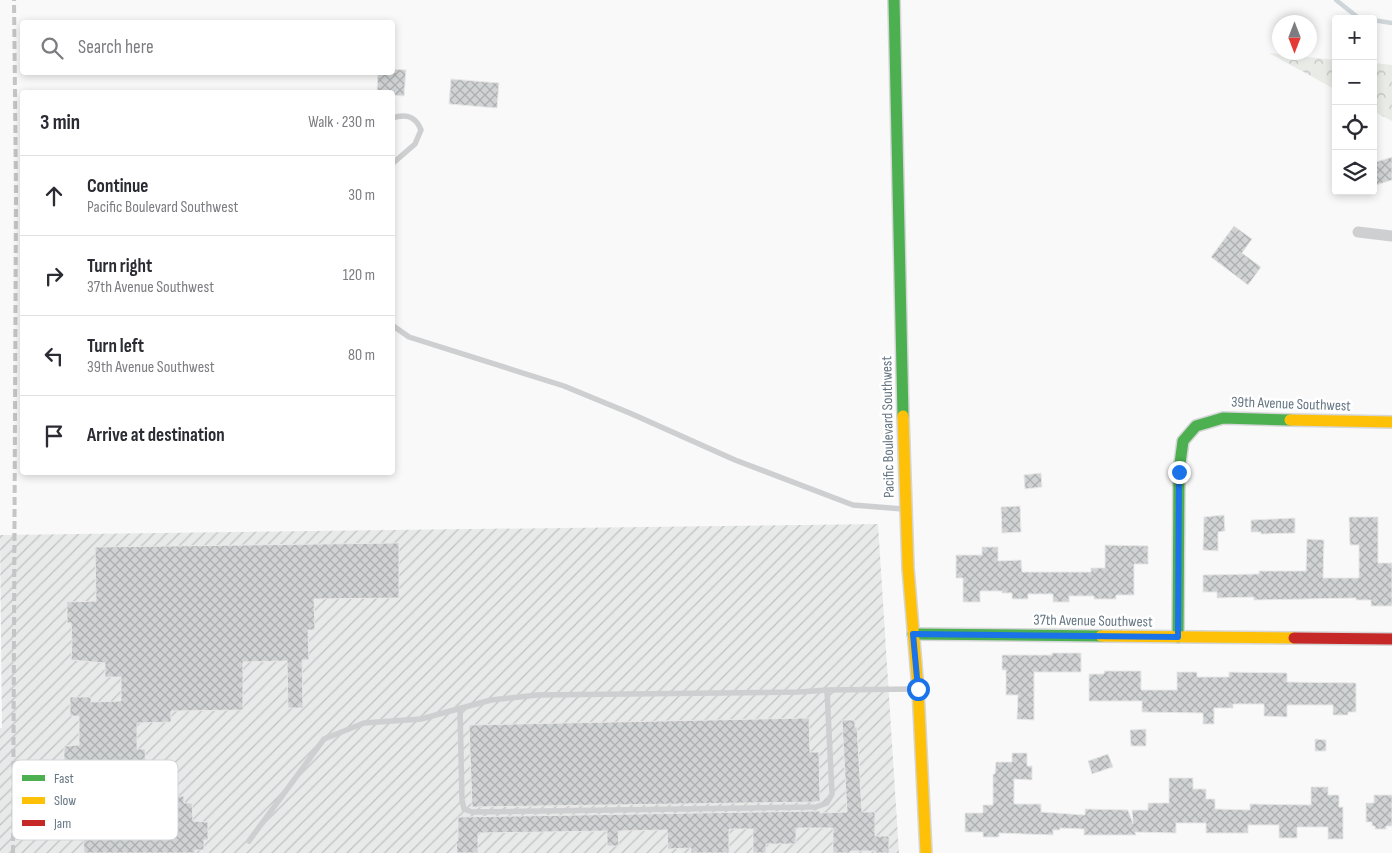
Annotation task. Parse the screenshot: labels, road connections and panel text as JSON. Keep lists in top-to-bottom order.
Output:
{
  "streets": {
    "street": ["39th Avenue Southwest", "Pacific Boulevard Southwest", "37th Avenue Southwest"]
  },
  "crossings": [
    ["39th Avenue Southwest", "37th Avenue Southwest"],
    ["Pacific Boulevard Southwest", "37th Avenue Southwest"]
  ],
  "legend": ["Fast", "Slow", "Jam"],
  "north": "bottom",
  "page": {
    "map_buttons": ["+", "−"],
    "search": "Search here",
    "heading": ["3 min", "Walk · 230 m"],
    "list": [
      ["Continue", "Pacific Boulevard Southwest", "30 m"],
      ["Turn right", "37th Avenue Southwest", "120 m"],
      ["Turn left", "39th Avenue Southwest", "80 m"],
      "Arrive at destination"
    ]
  }
}
